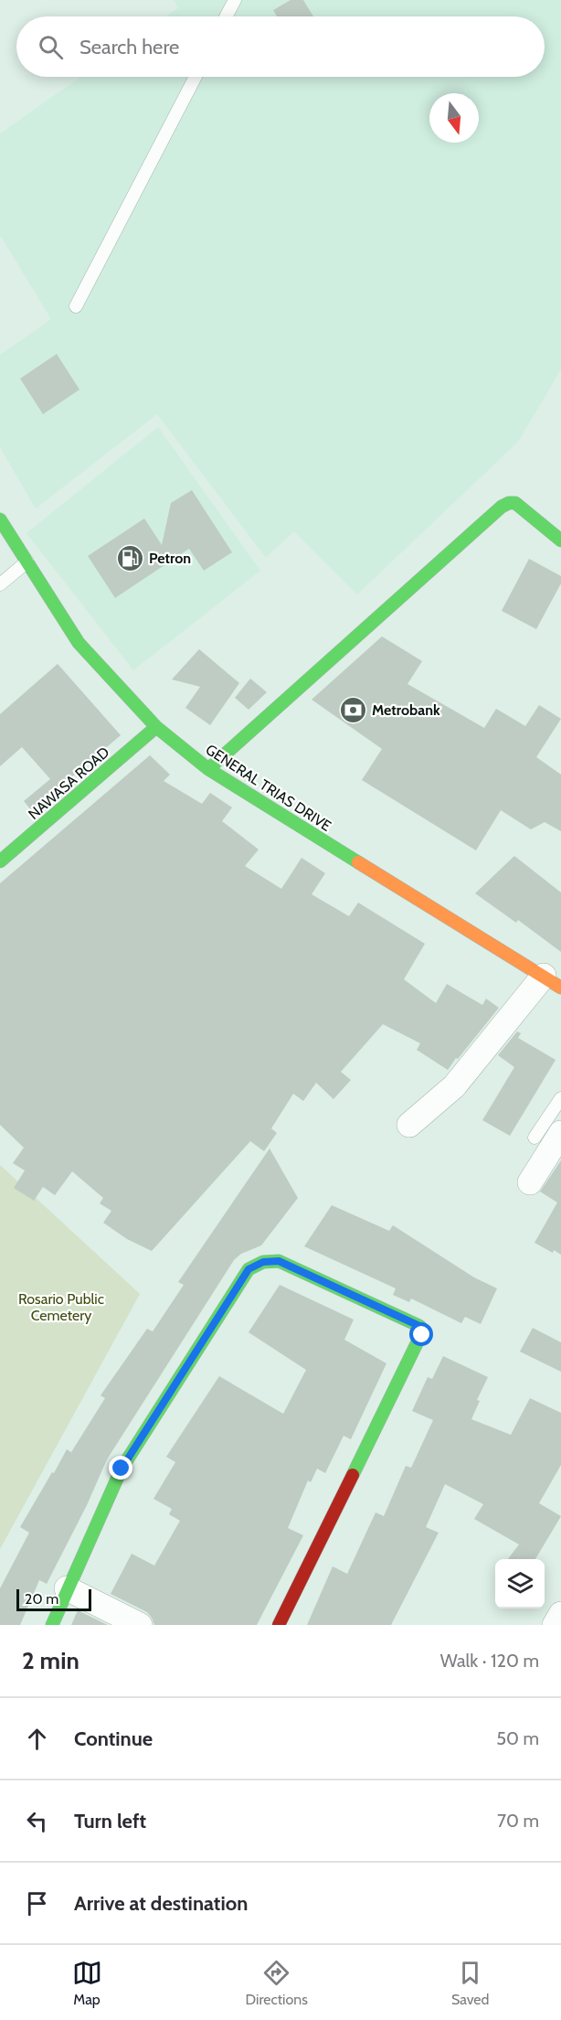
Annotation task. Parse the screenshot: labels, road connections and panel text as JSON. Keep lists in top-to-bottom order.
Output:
{
  "streets": {
    "street": ["NAWASA ROAD", "GENERAL TRIAS DRIVE"]
  },
  "crossings": [
    ["NAWASA ROAD", "GENERAL TRIAS DRIVE"]
  ],
  "parks": ["Rosario Public Cemetery"],
  "places": {
    "fuel station": ["Petron"],
    "bank": ["Metrobank"]
  },
  "scale_bar": "20 m",
  "north": "bottom",
  "page": {
    "search": "Search here",
    "scale": "20 m",
    "heading": ["2 min", "Walk · 120 m"],
    "list": [
      ["Continue", "50 m"],
      ["Turn left", "70 m"],
      "Arrive at destination"
    ],
    "nav": ["Map", "Directions", "Saved"]
  }
}
